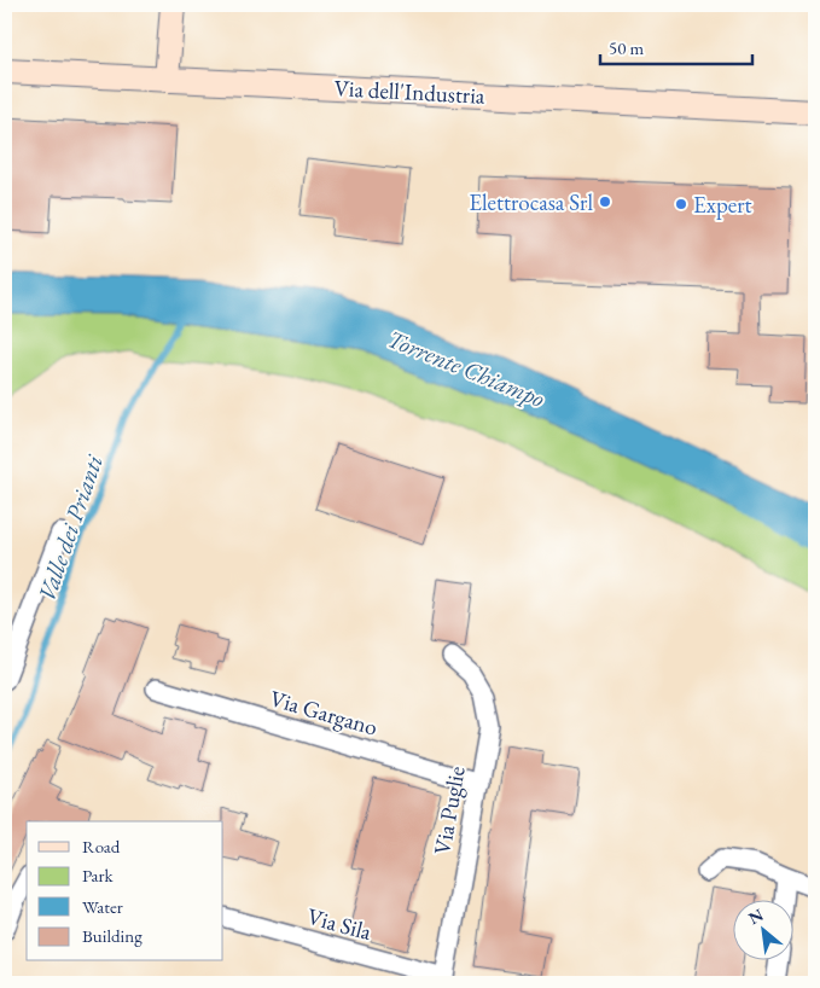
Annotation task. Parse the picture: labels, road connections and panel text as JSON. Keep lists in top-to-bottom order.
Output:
{
  "streets": {
    "main road": ["Via dell'Industria"],
    "street": ["Via Gargano", "Via Puglie", "Via Sila"]
  },
  "crossings": [
    ["Via Gargano", "Via Puglie"],
    ["Via Puglie", "Via Sila"]
  ],
  "water": ["Torrente Chiampo", "Valle dei Prianti"],
  "places": ["Elettrocasa Srl", "Expert"],
  "legend": [
    "Road",
    "Park",
    "Water",
    "Building"
  ],
  "scale_bar": "50 m",
  "north": "top left"
}
